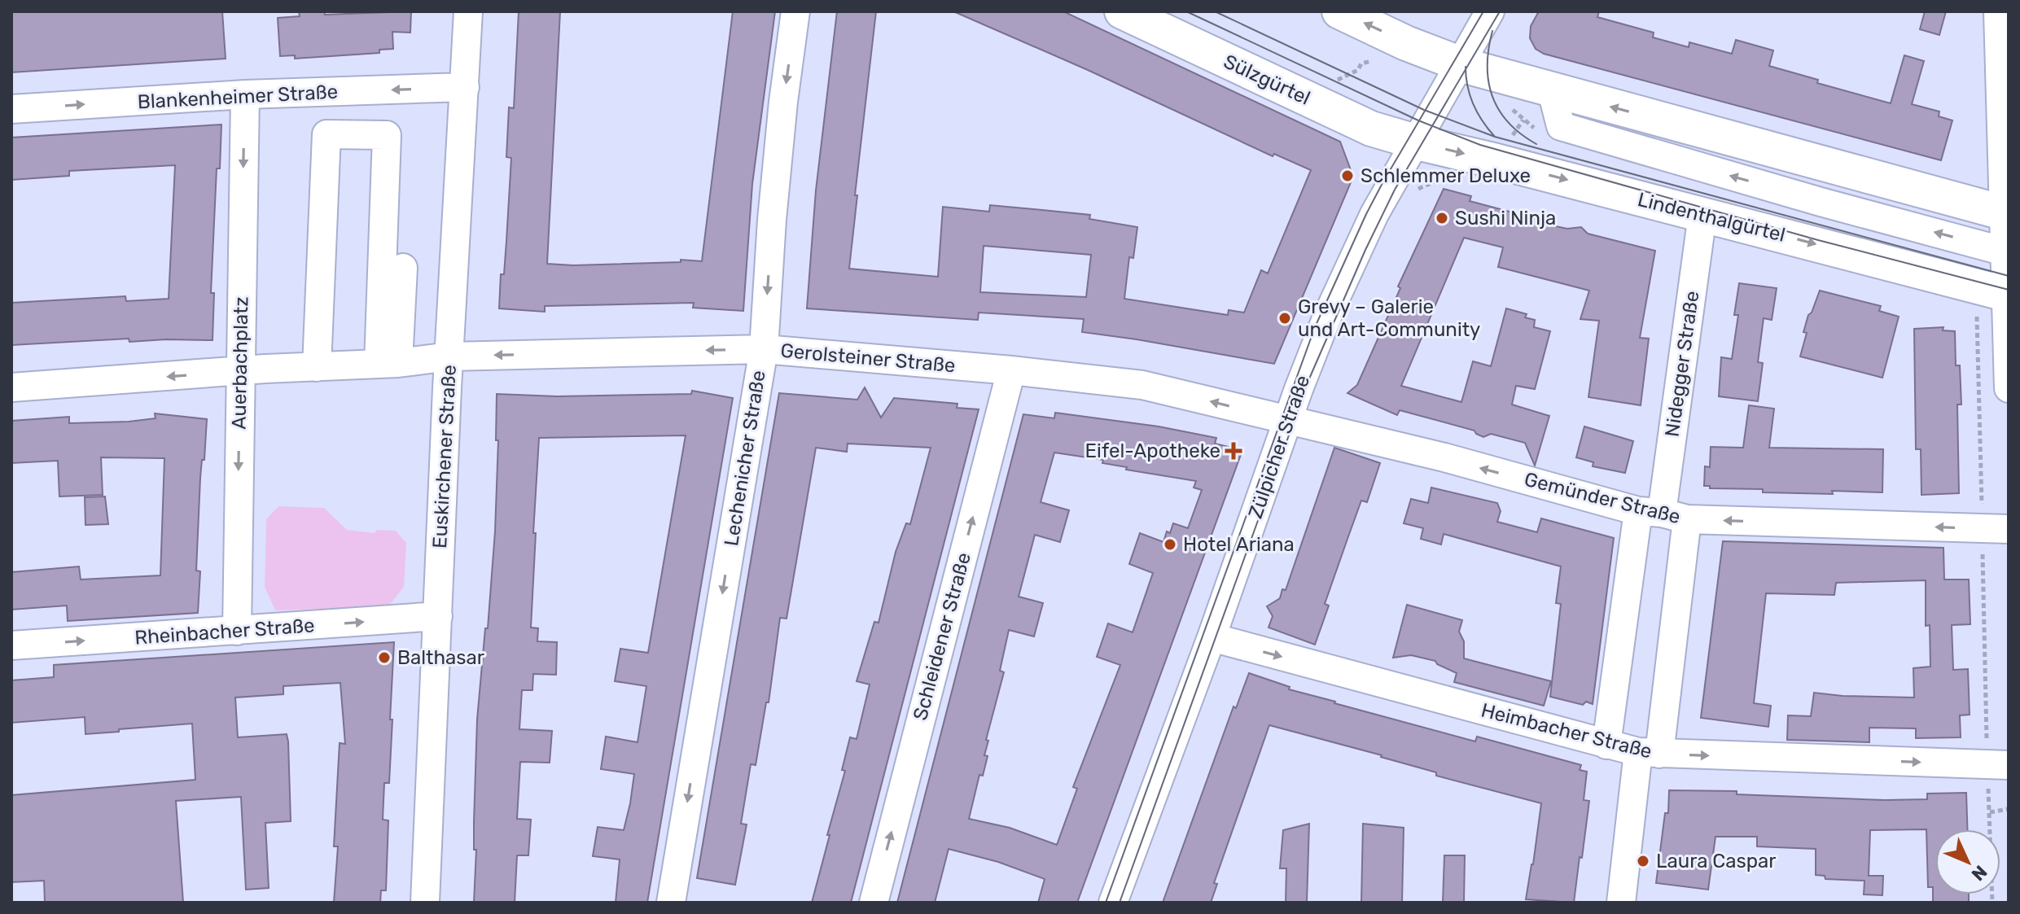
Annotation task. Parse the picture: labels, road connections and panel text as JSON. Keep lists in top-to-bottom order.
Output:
{
  "streets": {
    "main road": ["Sülzgürtel", "Lindenthalgürtel"],
    "street": [
      "Blankenheimer Straße",
      "Gerolsteiner Straße",
      "Auerbachplatz",
      "Nidegger Straße",
      "Zülpicher Straße",
      "Euskirchener Straße",
      "Lechenicher Straße",
      "Gemünder Straße",
      "Rheinbacher Straße",
      "Schleidener Straße",
      "Heimbacher Straße"
    ]
  },
  "crossings": [
    ["Sülzgürtel", "Lindenthalgürtel"],
    ["Sülzgürtel", "Zülpicher Straße"],
    ["Blankenheimer Straße", "Auerbachplatz"],
    ["Blankenheimer Straße", "Euskirchener Straße"],
    ["Lindenthalgürtel", "Nidegger Straße"],
    ["Lindenthalgürtel", "Zülpicher Straße"],
    ["Gerolsteiner Straße", "Auerbachplatz"],
    ["Gerolsteiner Straße", "Zülpicher Straße"],
    ["Gerolsteiner Straße", "Euskirchener Straße"],
    ["Gerolsteiner Straße", "Lechenicher Straße"],
    ["Gerolsteiner Straße", "Gemünder Straße"],
    ["Gerolsteiner Straße", "Schleidener Straße"],
    ["Auerbachplatz", "Rheinbacher Straße"],
    ["Nidegger Straße", "Gemünder Straße"],
    ["Nidegger Straße", "Heimbacher Straße"],
    ["Zülpicher Straße", "Gemünder Straße"],
    ["Zülpicher Straße", "Heimbacher Straße"],
    ["Euskirchener Straße", "Rheinbacher Straße"]
  ],
  "one_way": [
    "Gerolsteiner Straße",
    "Auerbachplatz",
    "Lechenicher Straße",
    "Gemünder Straße",
    "Rheinbacher Straße",
    "Schleidener Straße",
    "Heimbacher Straße"
  ],
  "places": {
    "other": [
      "Schlemmer Deluxe",
      "Sushi Ninja",
      "Grevy – Galerie und Art-Community",
      "Hotel Ariana",
      "Balthasar",
      "Laura Caspar"
    ],
    "health": ["Eifel-Apotheke"]
  },
  "north": "bottom right"
}
